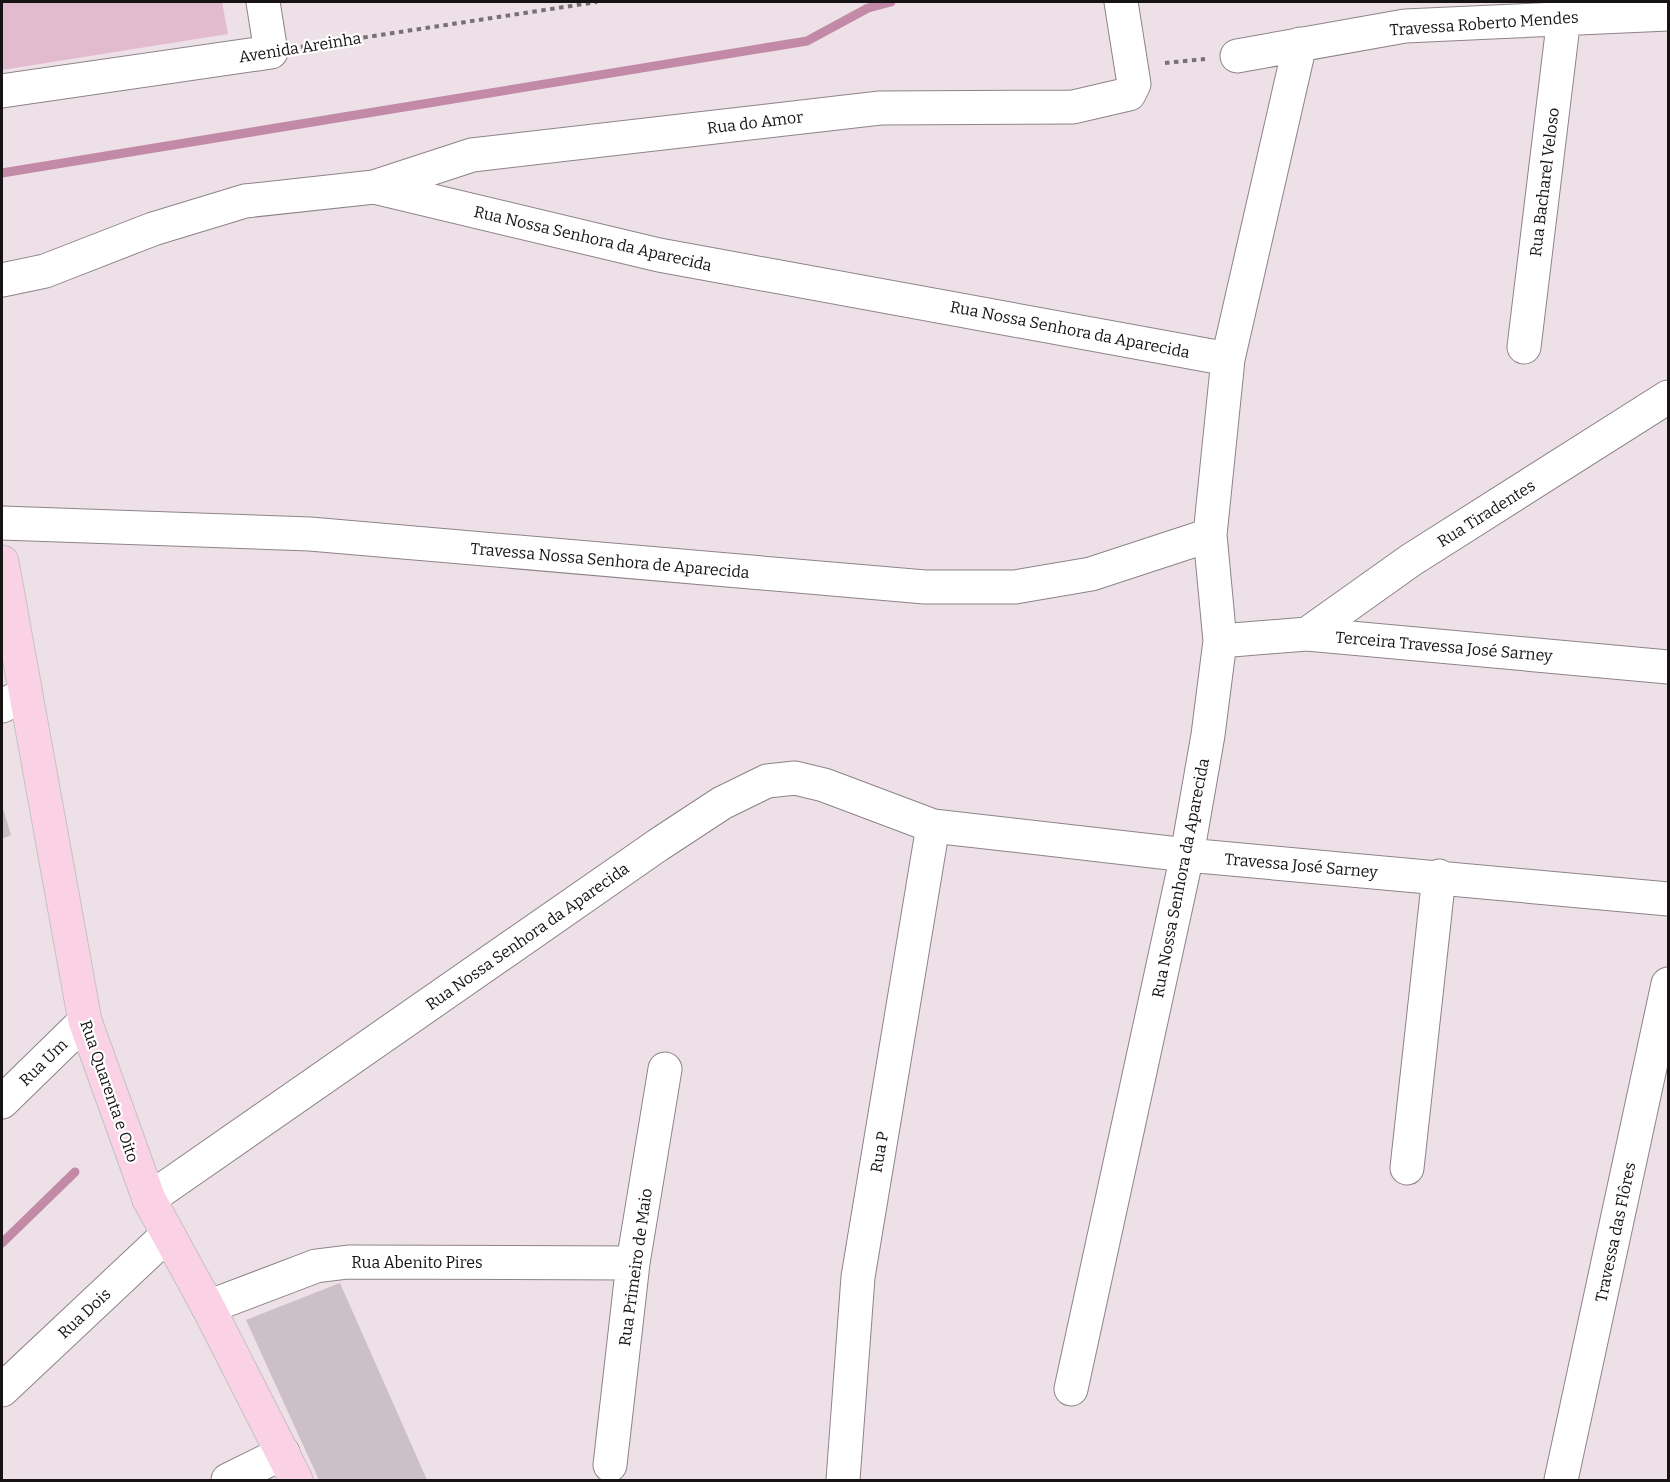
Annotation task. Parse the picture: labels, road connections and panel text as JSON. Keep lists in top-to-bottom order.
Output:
{
  "streets": {
    "main road": ["Rua Quarenta e Oito"],
    "street": [
      "Travessa Roberto Mendes",
      "Avenida Areinha",
      "Rua do Amor",
      "Rua Bacharel Veloso",
      "Rua Nossa Senhora da Aparecida",
      "Rua Tiradentes",
      "Travessa Nossa Senhora de Aparecida",
      "Terceira Travessa José Sarney",
      "Travessa José Sarney",
      "Rua Um",
      "Rua P",
      "Travessa das Flôres",
      "Rua Abenito Pires",
      "Rua Primeiro de Maio",
      "Rua Dois"
    ]
  },
  "crossings": [
    ["Travessa Roberto Mendes", "Rua Bacharel Veloso"],
    ["Travessa Roberto Mendes", "Rua Nossa Senhora da Aparecida"],
    ["Rua do Amor", "Rua Nossa Senhora da Aparecida"],
    ["Rua Nossa Senhora da Aparecida", "Travessa Nossa Senhora de Aparecida"],
    ["Rua Nossa Senhora da Aparecida", "Terceira Travessa José Sarney"],
    ["Rua Nossa Senhora da Aparecida", "Travessa José Sarney"],
    ["Rua Nossa Senhora da Aparecida", "Rua Quarenta e Oito"],
    ["Rua Nossa Senhora da Aparecida", "Rua P"],
    ["Rua Tiradentes", "Terceira Travessa José Sarney"],
    ["Travessa José Sarney", "Rua P"],
    ["Rua Um", "Rua Quarenta e Oito"],
    ["Rua Quarenta e Oito", "Rua Abenito Pires"],
    ["Rua Quarenta e Oito", "Rua Dois"],
    ["Rua Abenito Pires", "Rua Primeiro de Maio"]
  ]
}
